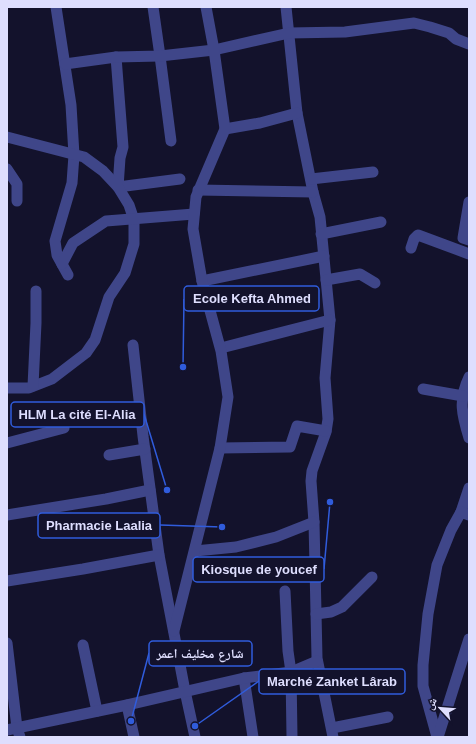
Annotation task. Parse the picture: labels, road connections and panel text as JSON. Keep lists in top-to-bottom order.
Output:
{
  "places": [
    "Ecole Kefta Ahmed",
    "HLM La cité El-Alia",
    "Kiosque de youcef",
    "Pharmacie Laalia",
    "شارع مخليف اعمر",
    "Marché Zanket Lârab"
  ],
  "north": "top left"
}
